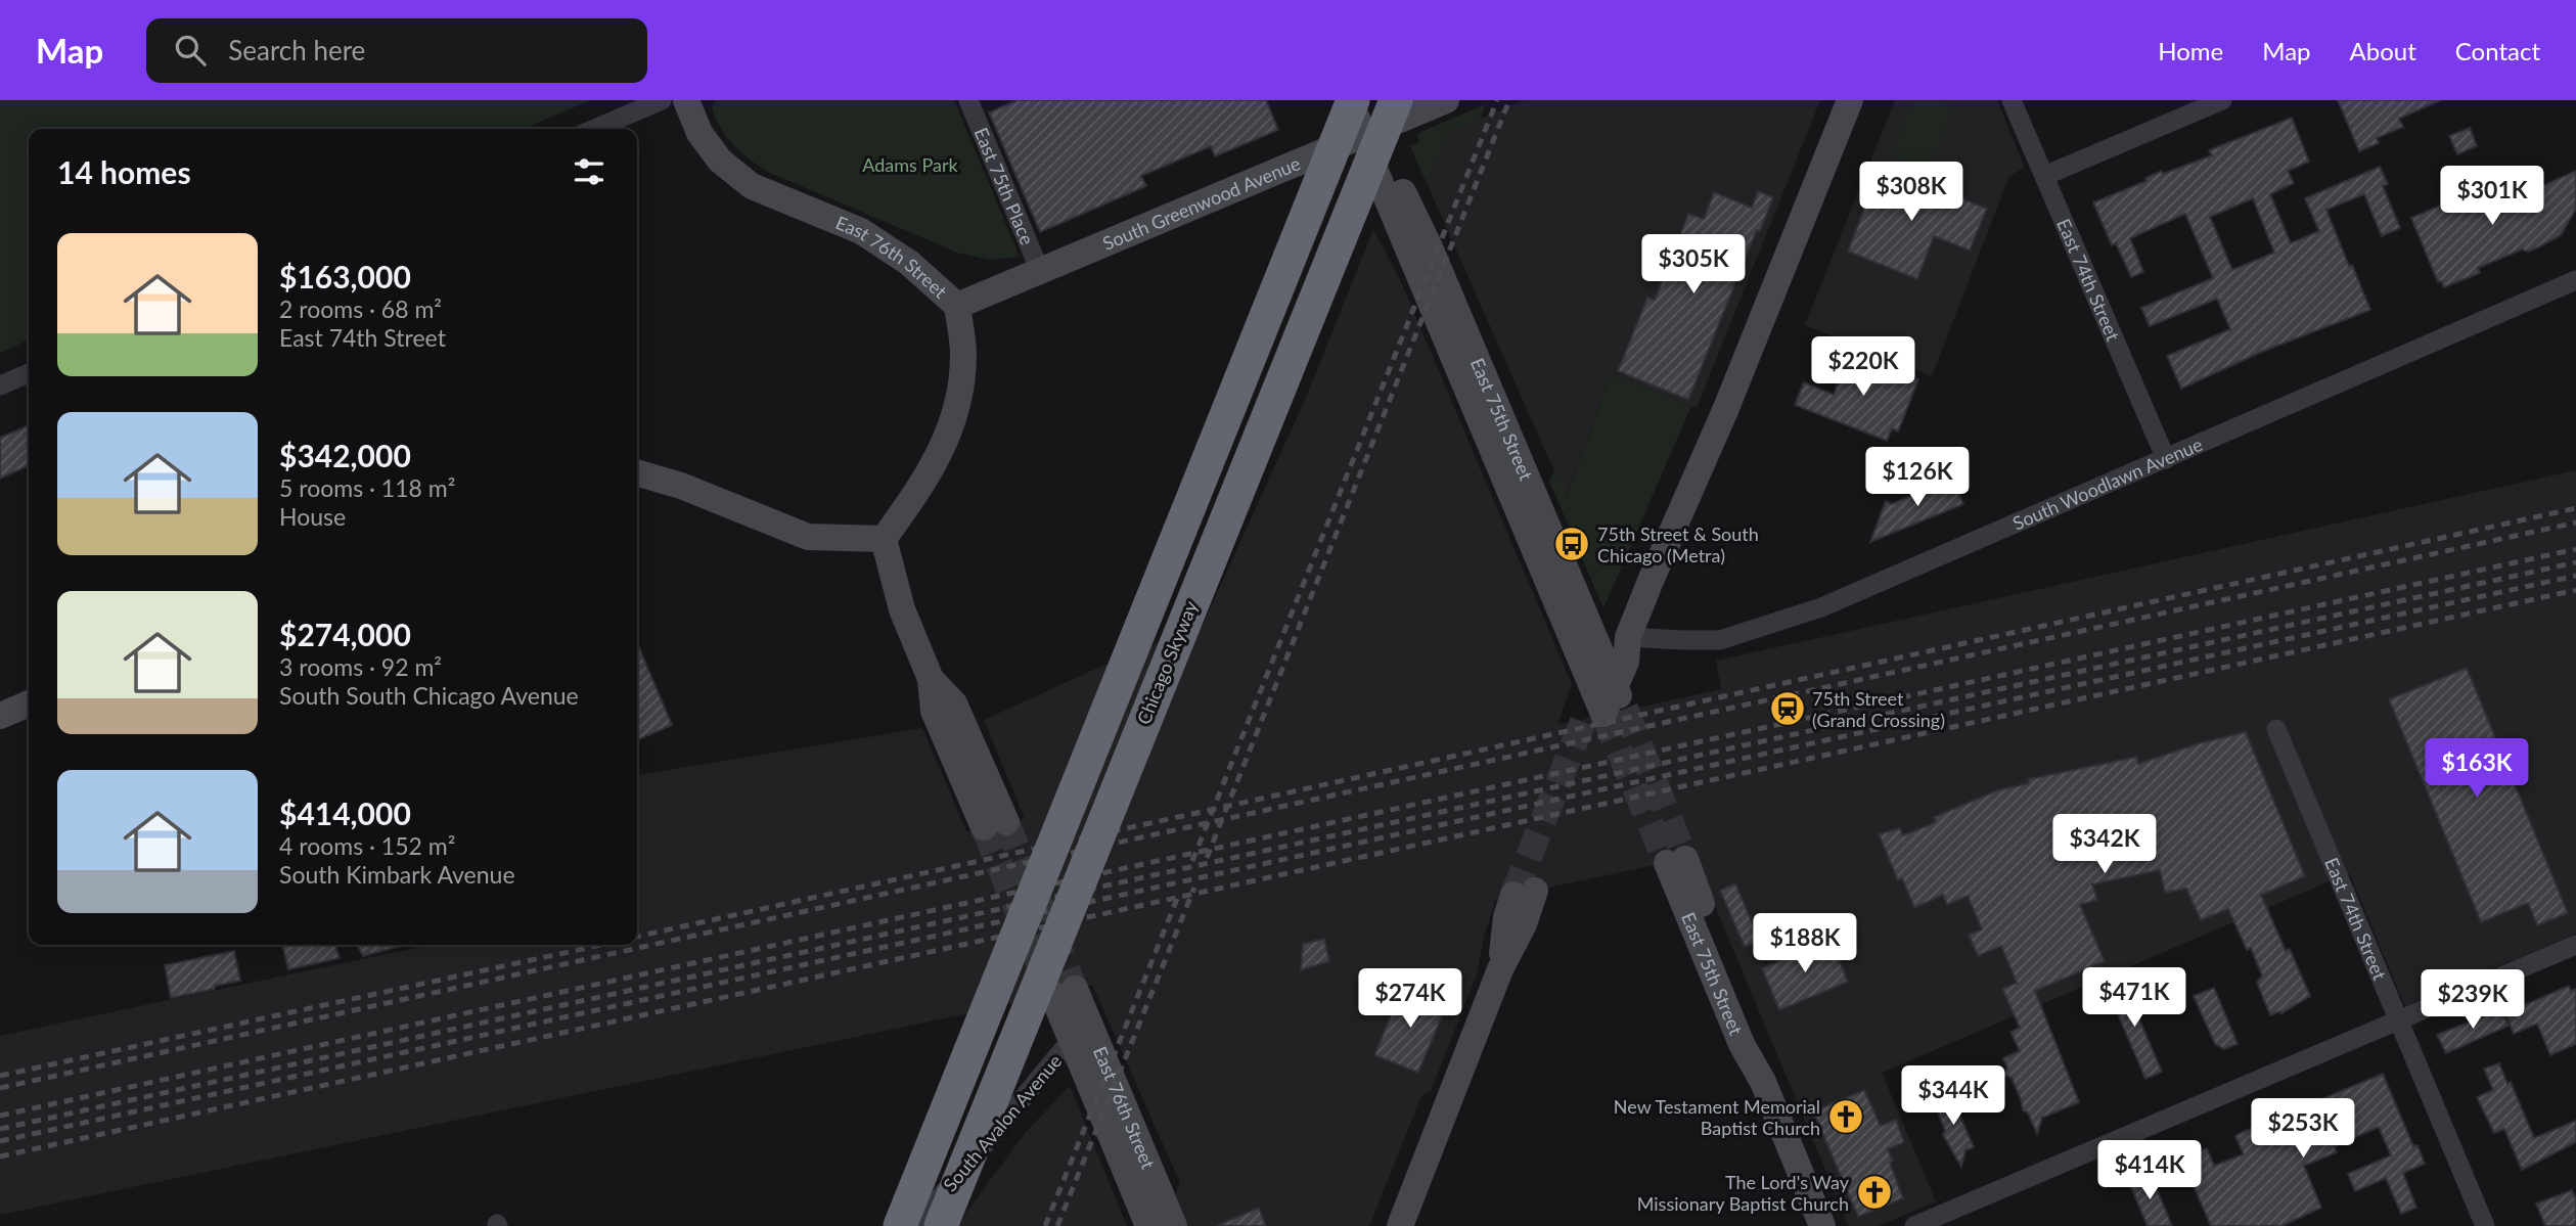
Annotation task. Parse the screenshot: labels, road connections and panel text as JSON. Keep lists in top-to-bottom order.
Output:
{
  "streets": {
    "highway": ["Chicago Skyway"],
    "street": [
      "East 75th Place",
      "South Greenwood Avenue",
      "East 76th Street",
      "East 74th Street",
      "East 75th Street",
      "South Woodlawn Avenue",
      "South Avalon Avenue"
    ]
  },
  "crossings": [
    ["East 75th Place", "South Greenwood Avenue"],
    ["South Greenwood Avenue", "East 76th Street"],
    ["South Greenwood Avenue", "East 75th Street"],
    ["East 76th Street", "South Avalon Avenue"],
    ["East 74th Street", "South Woodlawn Avenue"],
    ["East 75th Street", "South Woodlawn Avenue"],
    ["East 75th Street", "Chicago Skyway"]
  ],
  "parks": ["Adams Park"],
  "places": {
    "bus stop": ["75th Street & South Chicago (Metra)"],
    "station": ["75th Street (Grand Crossing)"],
    "church": ["New Testament Memorial Baptist Church", "The Lord's Way Missionary Baptist Church"]
  },
  "page": {
    "header": "Map",
    "search": "Search here",
    "nav": [
      "Home",
      "Map",
      "About",
      "Contact"
    ],
    "heading": "14 homes",
    "price": [
      "$308K",
      "$301K",
      "$305K",
      "$220K",
      "$126K",
      "$163K",
      "$342K",
      "$188K",
      "$471K",
      "$274K",
      "$239K",
      "$344K",
      "$253K",
      "$414K"
    ],
    "list": [
      {
        "name": "$163,000",
        "note": "2 rooms · 68 m² · East 74th Street"
      },
      {
        "name": "$342,000",
        "note": "5 rooms · 118 m² · House"
      },
      {
        "name": "$274,000",
        "note": "3 rooms · 92 m² · South South Chicago Avenue"
      },
      {
        "name": "$414,000",
        "note": "4 rooms · 152 m² · South Kimbark Avenue"
      }
    ]
  }
}
